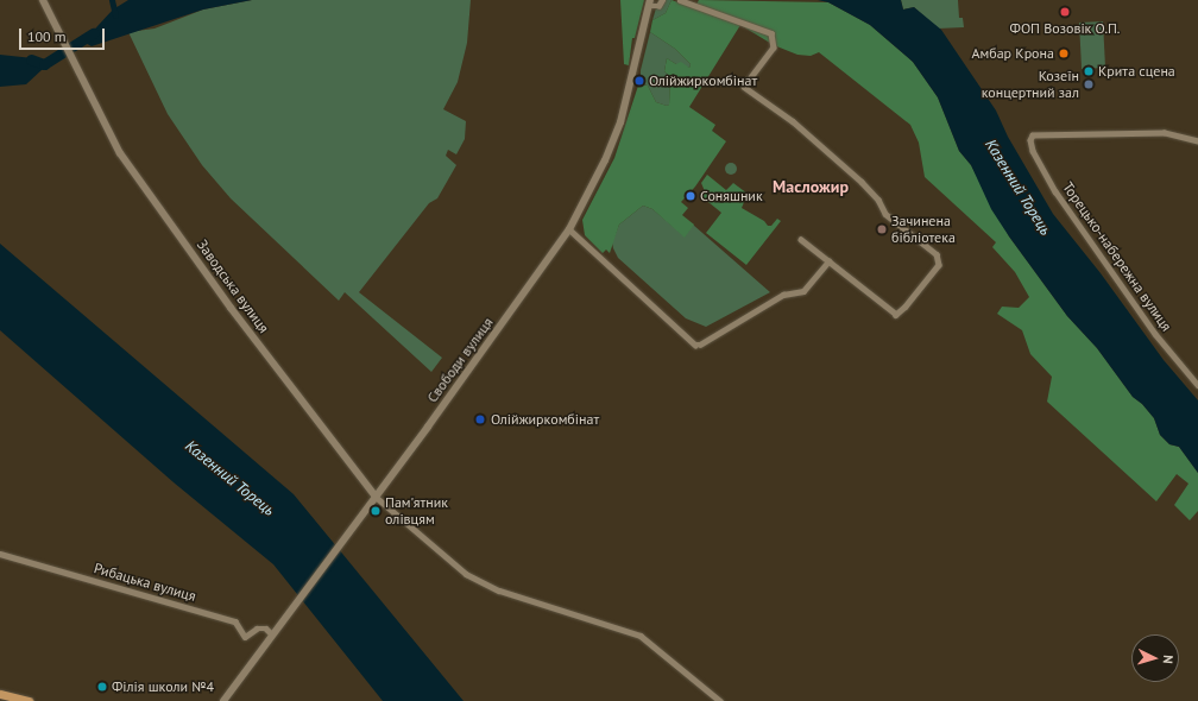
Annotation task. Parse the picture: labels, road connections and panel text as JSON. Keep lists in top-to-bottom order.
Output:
{
  "streets": {
    "main road": ["Заводська вулиця", "Свободи вулиця"],
    "street": ["Торецько-набережна вулиця", "Рибацька вулиця"]
  },
  "crossings": [
    ["Заводська вулиця", "Свободи вулиця"],
    ["Свободи вулиця", "Рибацька вулиця"]
  ],
  "districts": ["Масложир"],
  "water": ["Казенний Торець"],
  "places": [
    "ФОП Возовік О.П.",
    "Амбар Крона",
    "Крита сцена",
    "Олійжиркомбінат",
    "Козеїн концертний зал",
    "Соняшник",
    "Зачинена бібліотека",
    "Олійжиркомбiнат",
    "Пам'ятник олівцям",
    "Філія школи №4"
  ],
  "scale_bar": "100 m",
  "north": "right"
}
